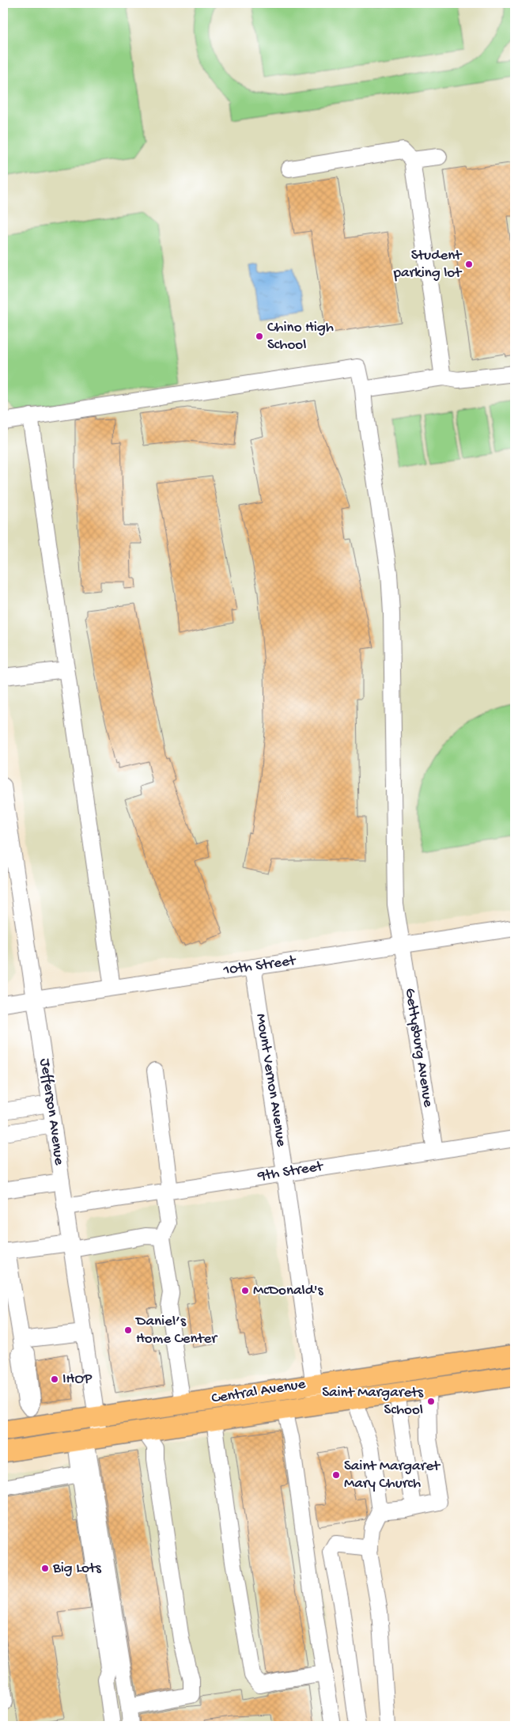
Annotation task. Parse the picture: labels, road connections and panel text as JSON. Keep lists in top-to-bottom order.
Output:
{
  "streets": {
    "main road": ["Central Avenue"],
    "street": [
      "10th Street",
      "Gettysburg Avenue",
      "Mount Vernon Avenue",
      "Jefferson Avenue",
      "9th Street"
    ]
  },
  "crossings": [
    ["10th Street", "Gettysburg Avenue"],
    ["10th Street", "Mount Vernon Avenue"],
    ["10th Street", "Jefferson Avenue"],
    ["Gettysburg Avenue", "9th Street"],
    ["Mount Vernon Avenue", "9th Street"],
    ["Mount Vernon Avenue", "Central Avenue"],
    ["Jefferson Avenue", "9th Street"],
    ["Jefferson Avenue", "Central Avenue"]
  ],
  "places": [
    "Student parking lot",
    "Chino High School",
    "McDonald's",
    "Daniel’s Home Center",
    "IHOP",
    "Saint Margarets School",
    "Saint Margaret Mary Church",
    "Big Lots"
  ]
}
